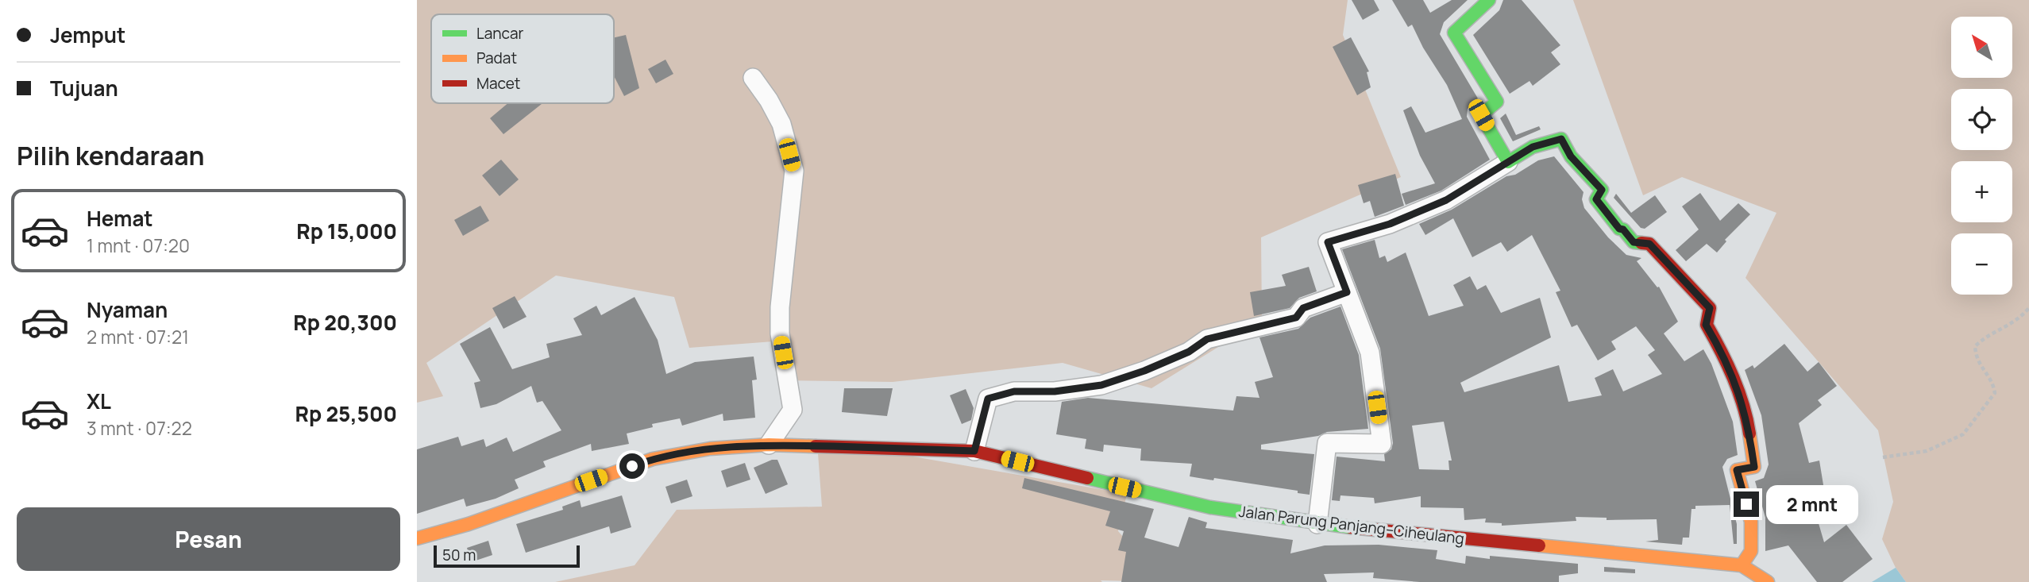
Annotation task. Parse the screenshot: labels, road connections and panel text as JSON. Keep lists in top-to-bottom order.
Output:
{
  "streets": {
    "street": ["Jalan Parung Panjang–Ciheulang"]
  },
  "legend": ["Lancar", "Padat", "Macet"],
  "scale_bar": "50 m",
  "north": "top left",
  "page": {
    "banner": ["Jemput", "Tujuan"],
    "map_buttons": ["+", "−"],
    "heading": "Pilih kendaraan",
    "list": [
      {
        "name": "Hemat",
        "note": "1 mnt · 07:20",
        "value": "Rp 15,000"
      },
      {
        "name": "Nyaman",
        "note": "2 mnt · 07:21",
        "value": "Rp 20,300"
      },
      {
        "name": "XL",
        "note": "3 mnt · 07:22",
        "value": "Rp 25,500"
      }
    ],
    "bubble": "2 mnt",
    "buttons": "Pesan",
    "scale": "50 m"
  }
}
